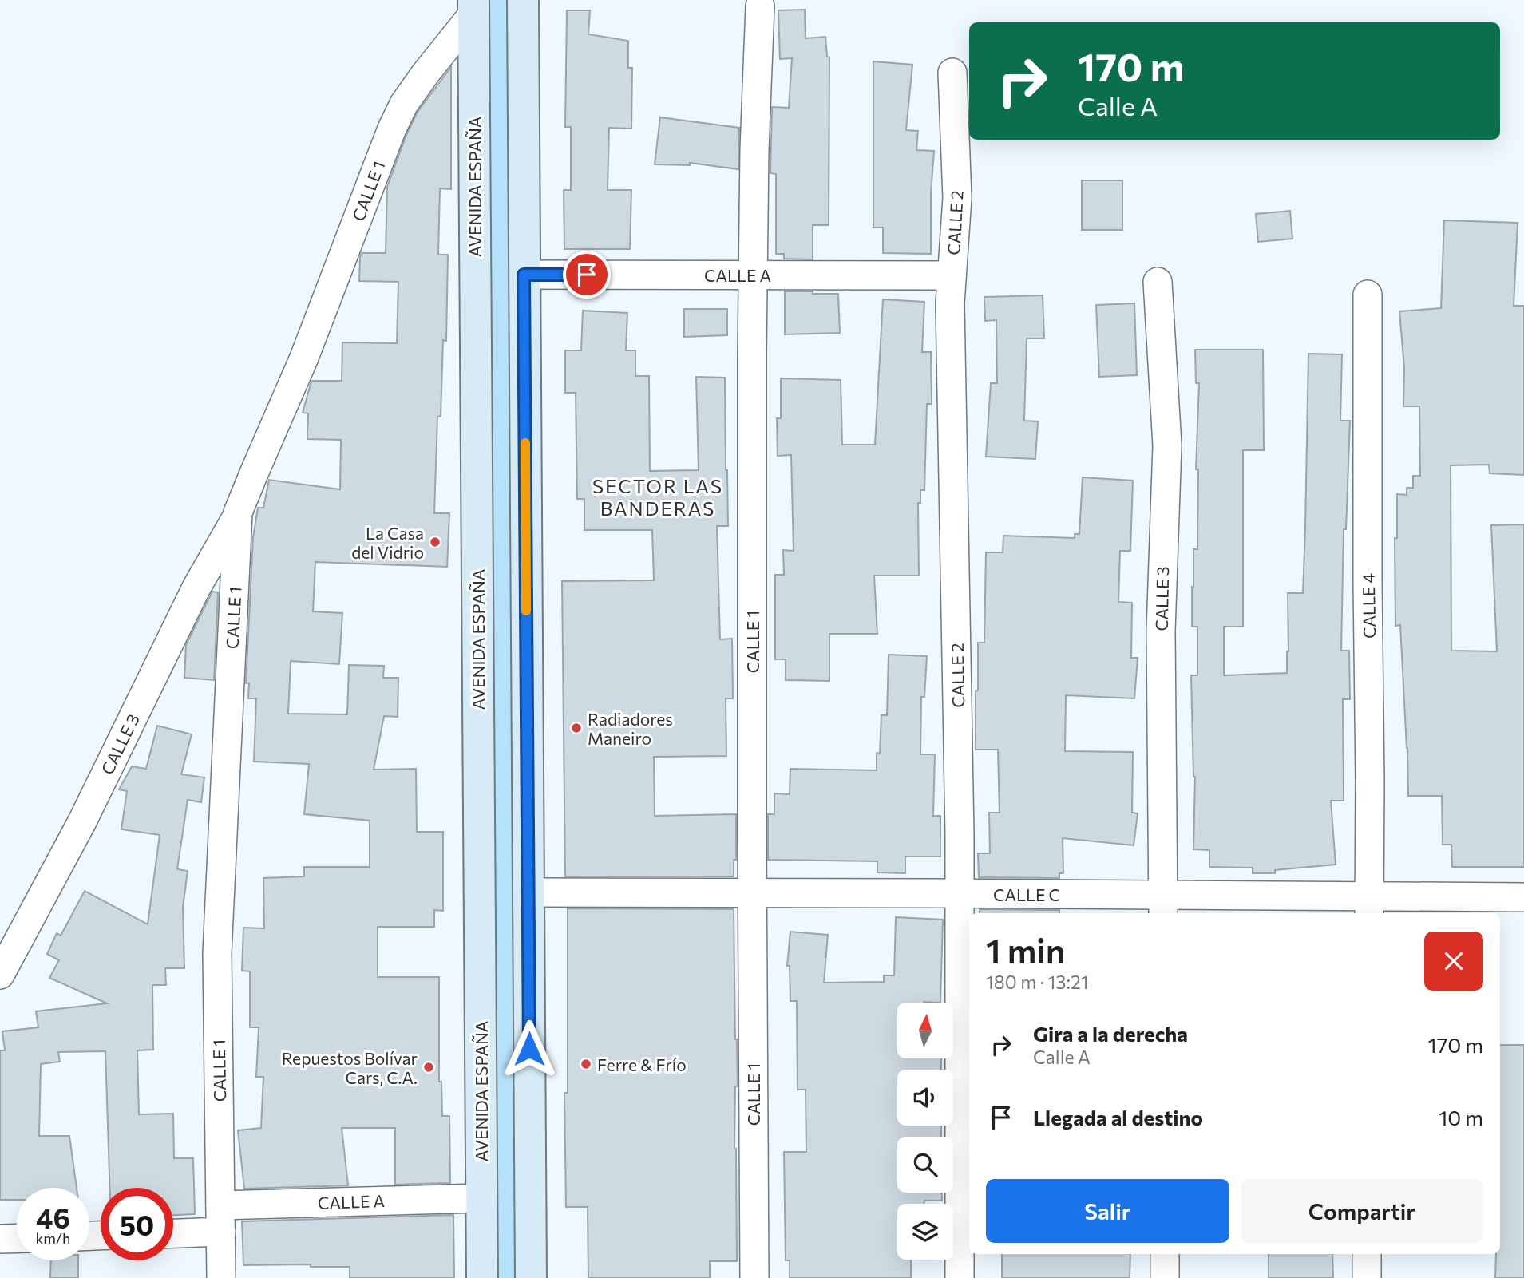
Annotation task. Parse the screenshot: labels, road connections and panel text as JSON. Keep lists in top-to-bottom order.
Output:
{
  "streets": {
    "main road": ["AVENIDA ESPAÑA"],
    "street": [
      "CALLE 1",
      "CALLE 2",
      "CALLE A",
      "CALLE 3",
      "CALLE 4",
      "CALLE C"
    ]
  },
  "crossings": [
    ["AVENIDA ESPAÑA", "CALLE 1"],
    ["AVENIDA ESPAÑA", "CALLE A"],
    ["CALLE 1", "CALLE A"],
    ["CALLE 1", "CALLE 3"],
    ["CALLE 1", "CALLE C"],
    ["CALLE 2", "CALLE A"],
    ["CALLE 2", "CALLE C"],
    ["CALLE 3", "CALLE C"],
    ["CALLE 4", "CALLE C"]
  ],
  "districts": ["SECTOR LAS BANDERAS"],
  "places": [
    "La Casa del Vidrio",
    "Radiadores Maneiro",
    "Ferre & Frío",
    "Repuestos Bolívar Cars, C.A."
  ],
  "north": "top",
  "page": {
    "turn": ["170 m", "Calle A"],
    "heading": ["1 min", "180 m · 13:21"],
    "list": [
      {
        "name": "Gira a la derecha",
        "note": "Calle A",
        "value": "170 m"
      },
      {
        "name": "Llegada al destino",
        "value": "10 m"
      }
    ],
    "buttons": ["Salir", "Compartir"],
    "speed": "46 km/h",
    "limit": "50"
  }
}
